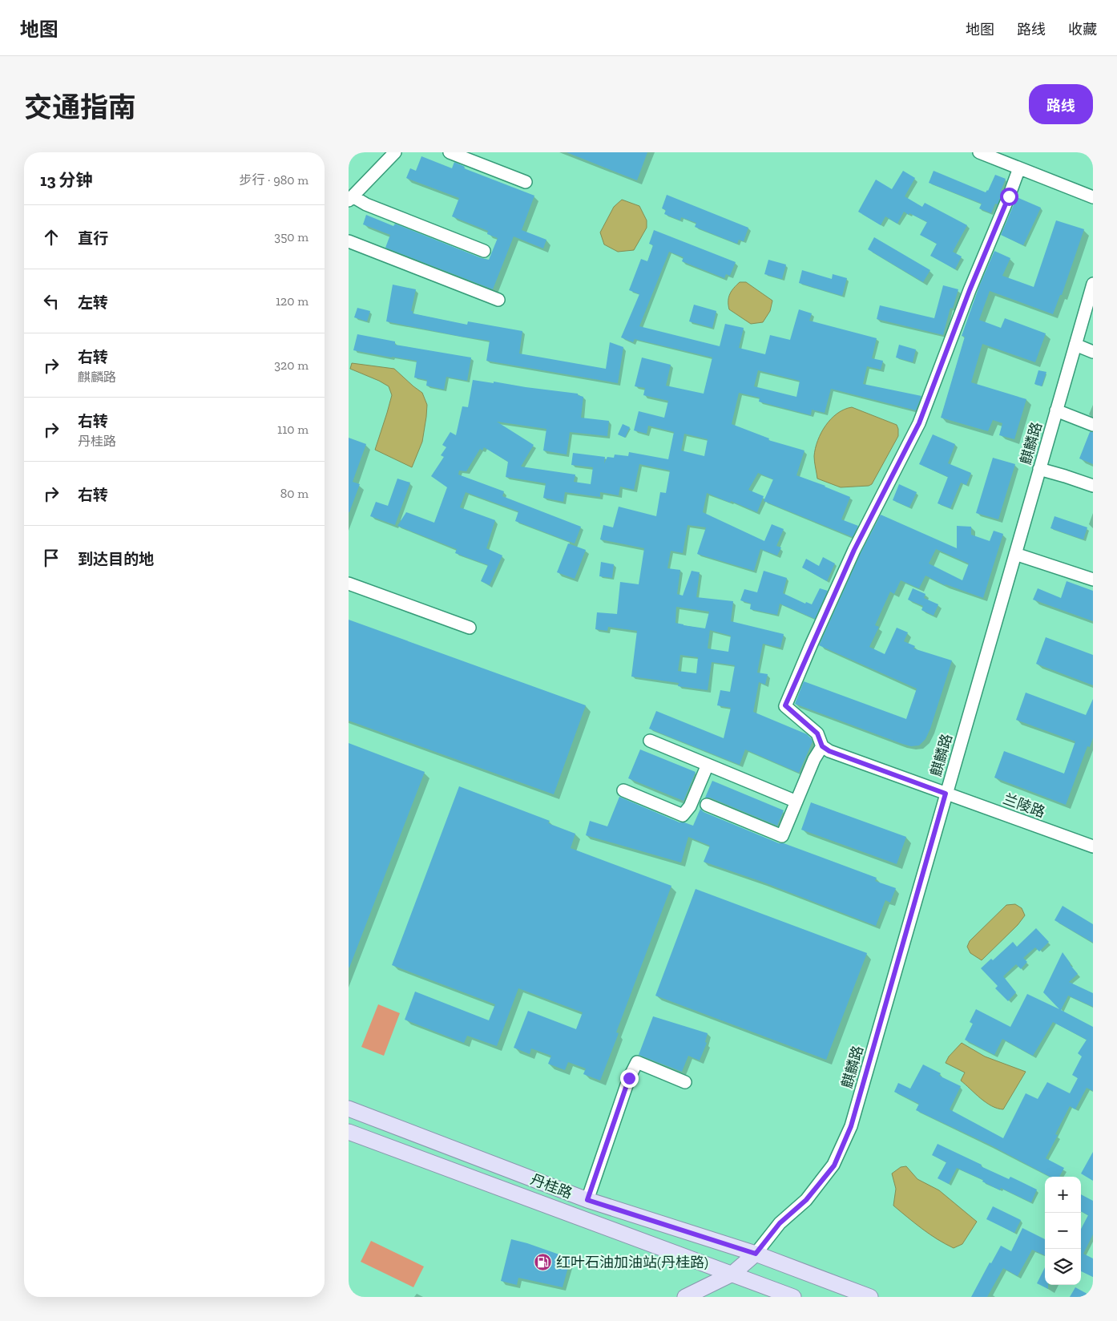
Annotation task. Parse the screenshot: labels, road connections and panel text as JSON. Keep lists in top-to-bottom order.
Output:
{
  "streets": {
    "main road": ["丹桂路"],
    "street": ["麒麟路", "兰陵路"]
  },
  "crossings": [
    ["麒麟路", "兰陵路"],
    ["麒麟路", "丹桂路"]
  ],
  "places": {
    "fuel station": ["红叶石油加油站(丹桂路)"]
  },
  "page": {
    "header": "地图",
    "nav": ["地图", "路线", "收藏"],
    "title": "交通指南",
    "buttons": "路线",
    "heading": ["13 分钟", "步行 · 980 m"],
    "list": [
      ["直行", "350 m"],
      ["左转", "120 m"],
      ["右转", "麒麟路", "320 m"],
      ["右转", "丹桂路", "110 m"],
      ["右转", "80 m"],
      "到达目的地"
    ],
    "map_buttons": ["+", "−"]
  }
}
